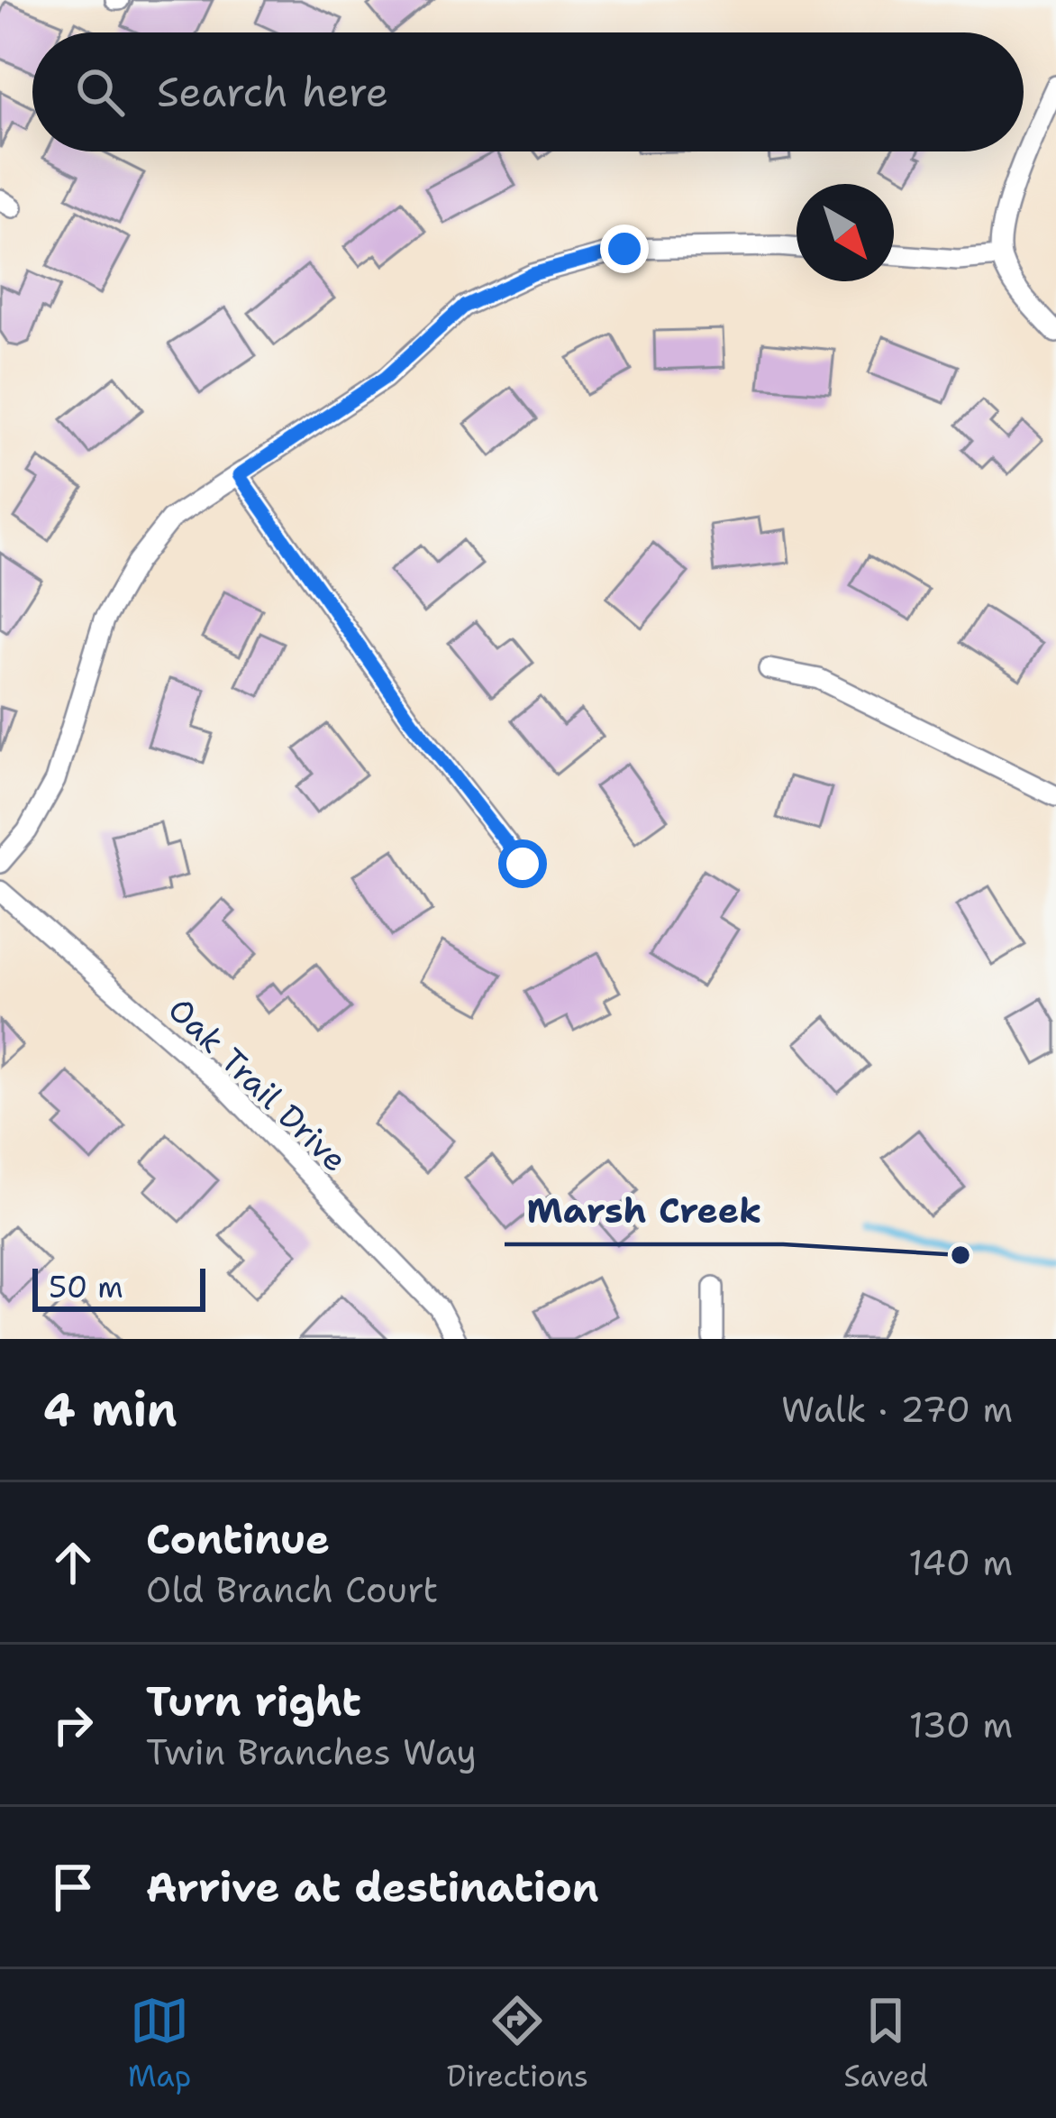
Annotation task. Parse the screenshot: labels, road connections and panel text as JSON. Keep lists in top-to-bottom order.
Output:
{
  "streets": {
    "street": ["Oak Trail Drive"]
  },
  "places": ["Marsh Creek"],
  "scale_bar": "50 m",
  "north": "bottom right",
  "page": {
    "search": "Search here",
    "scale": "50 m",
    "heading": ["4 min", "Walk · 270 m"],
    "list": [
      ["Continue", "Old Branch Court", "140 m"],
      ["Turn right", "Twin Branches Way", "130 m"],
      "Arrive at destination"
    ],
    "nav": ["Map", "Directions", "Saved"]
  }
}
